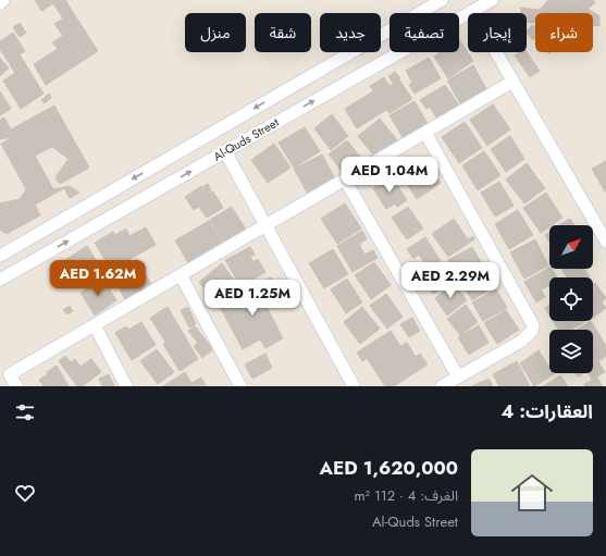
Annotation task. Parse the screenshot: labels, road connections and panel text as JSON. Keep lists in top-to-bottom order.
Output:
{
  "streets": {
    "street": ["Al-Quds Street"]
  },
  "north": "top right",
  "page": {
    "chip": [
      "شراء",
      "إيجار",
      "تصفية",
      "جديد",
      "شقة",
      "منزل"
    ],
    "price": [
      "AED 1.04M",
      "AED 1.62M",
      "AED 2.29M",
      "AED 1.25M"
    ],
    "heading": "العقارات: 4",
    "list": [
      {
        "name": "AED 1,620,000",
        "note": "الغرف: 4 · 112 m² · Al-Quds Street"
      }
    ]
  }
}
